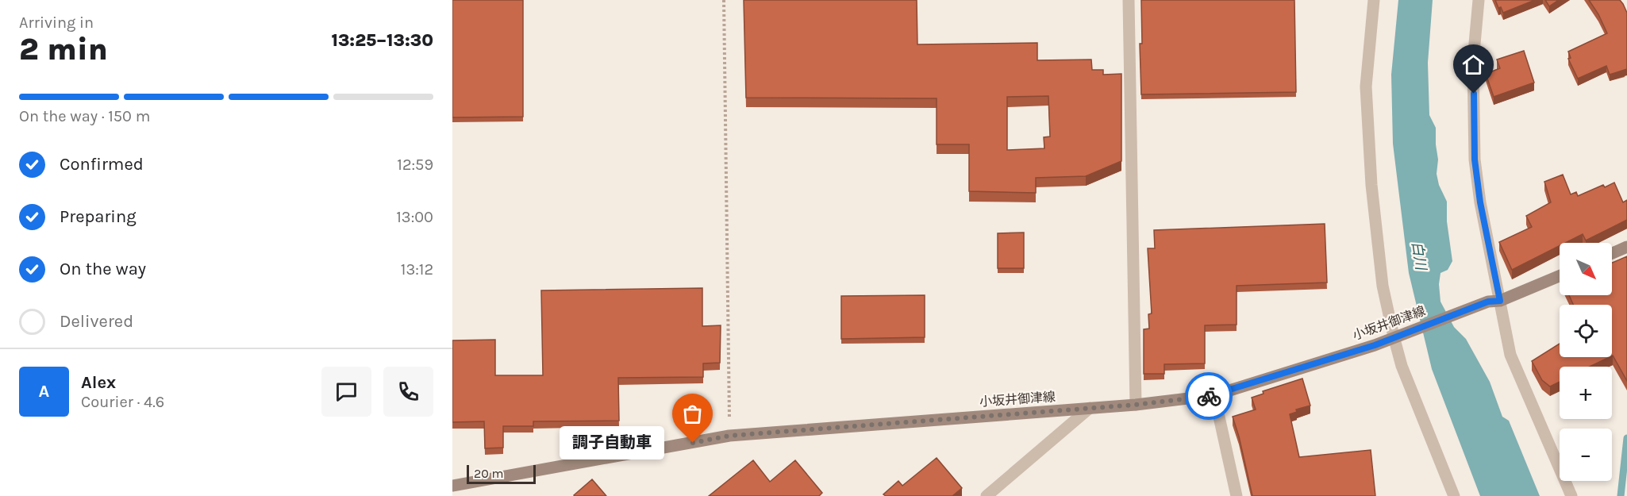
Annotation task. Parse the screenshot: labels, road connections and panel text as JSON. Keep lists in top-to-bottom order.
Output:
{
  "streets": {
    "main road": ["小坂井御津線"]
  },
  "water": ["白川"],
  "places": ["調子自動車"],
  "scale_bar": "20 m",
  "north": "bottom right",
  "page": {
    "heading": ["2 min", "Arriving in", "13:25–13:30"],
    "panel": ["Alex", "Courier · 4.6"],
    "bar": "On the way · 150 m",
    "list": [
      ["Confirmed", "12:59"],
      ["Preparing", "13:00"],
      ["On the way", "13:12"],
      "Delivered"
    ],
    "map_buttons": ["+", "−"],
    "round": "A",
    "bubble": "調子自動車",
    "scale": "20 m"
  }
}
